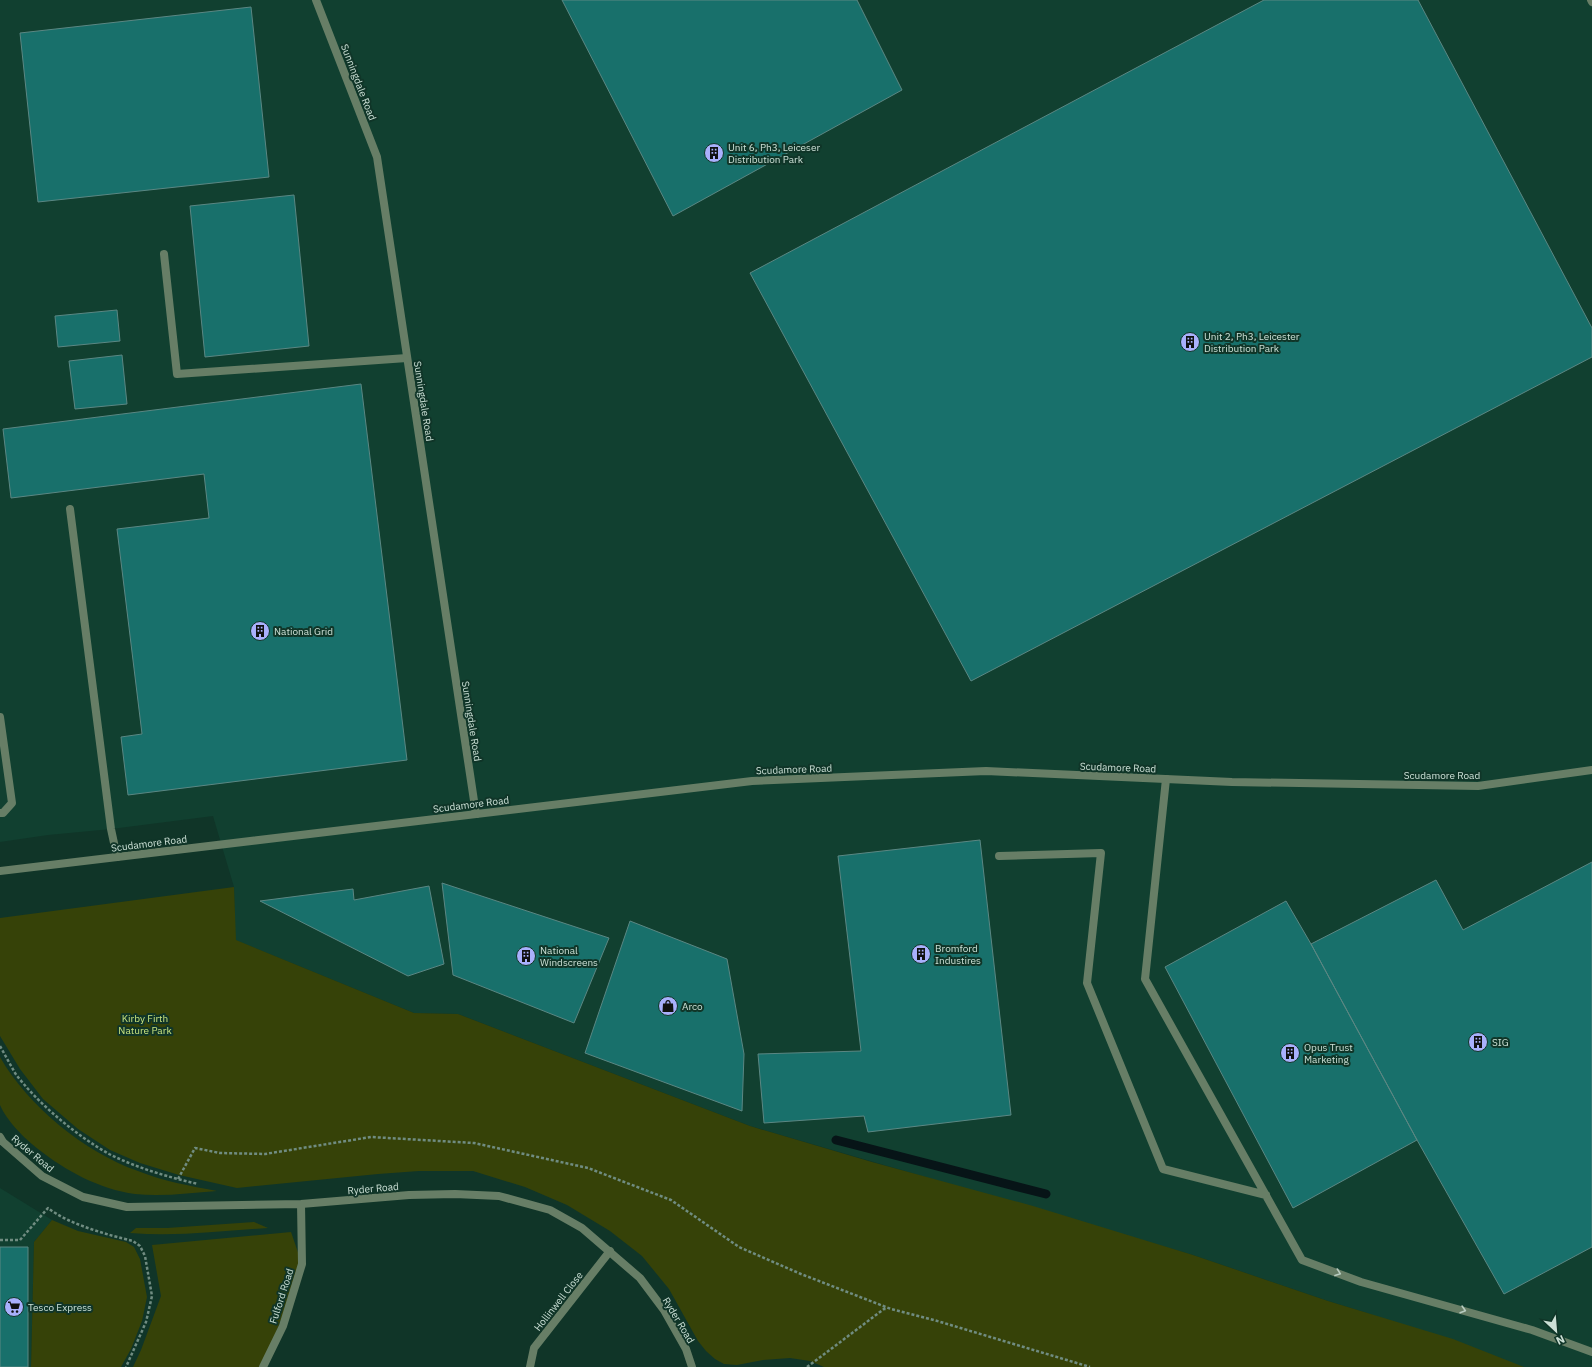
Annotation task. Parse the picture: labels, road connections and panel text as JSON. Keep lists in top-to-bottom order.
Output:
{
  "streets": {
    "street": [
      "Sunningdale Road",
      "Scudamore Road",
      "Ryder Road",
      "Fulford Road",
      "Hollinwell Close"
    ]
  },
  "crossings": [
    ["Sunningdale Road", "Scudamore Road"],
    ["Ryder Road", "Fulford Road"],
    ["Ryder Road", "Hollinwell Close"]
  ],
  "parks": ["Kirby Firth Nature Park"],
  "places": {
    "building": [
      "Unit 6, Ph3, Leiceser Distribution Park",
      "Unit 2, Ph3, Leicester Distribution Park",
      "National Grid",
      "Bromford Industires",
      "National Windscreens",
      "SIG",
      "Opus Trust Marketing"
    ],
    "shop": ["Arco"],
    "supermarket": ["Tesco Express"]
  },
  "north": "bottom right"
}
